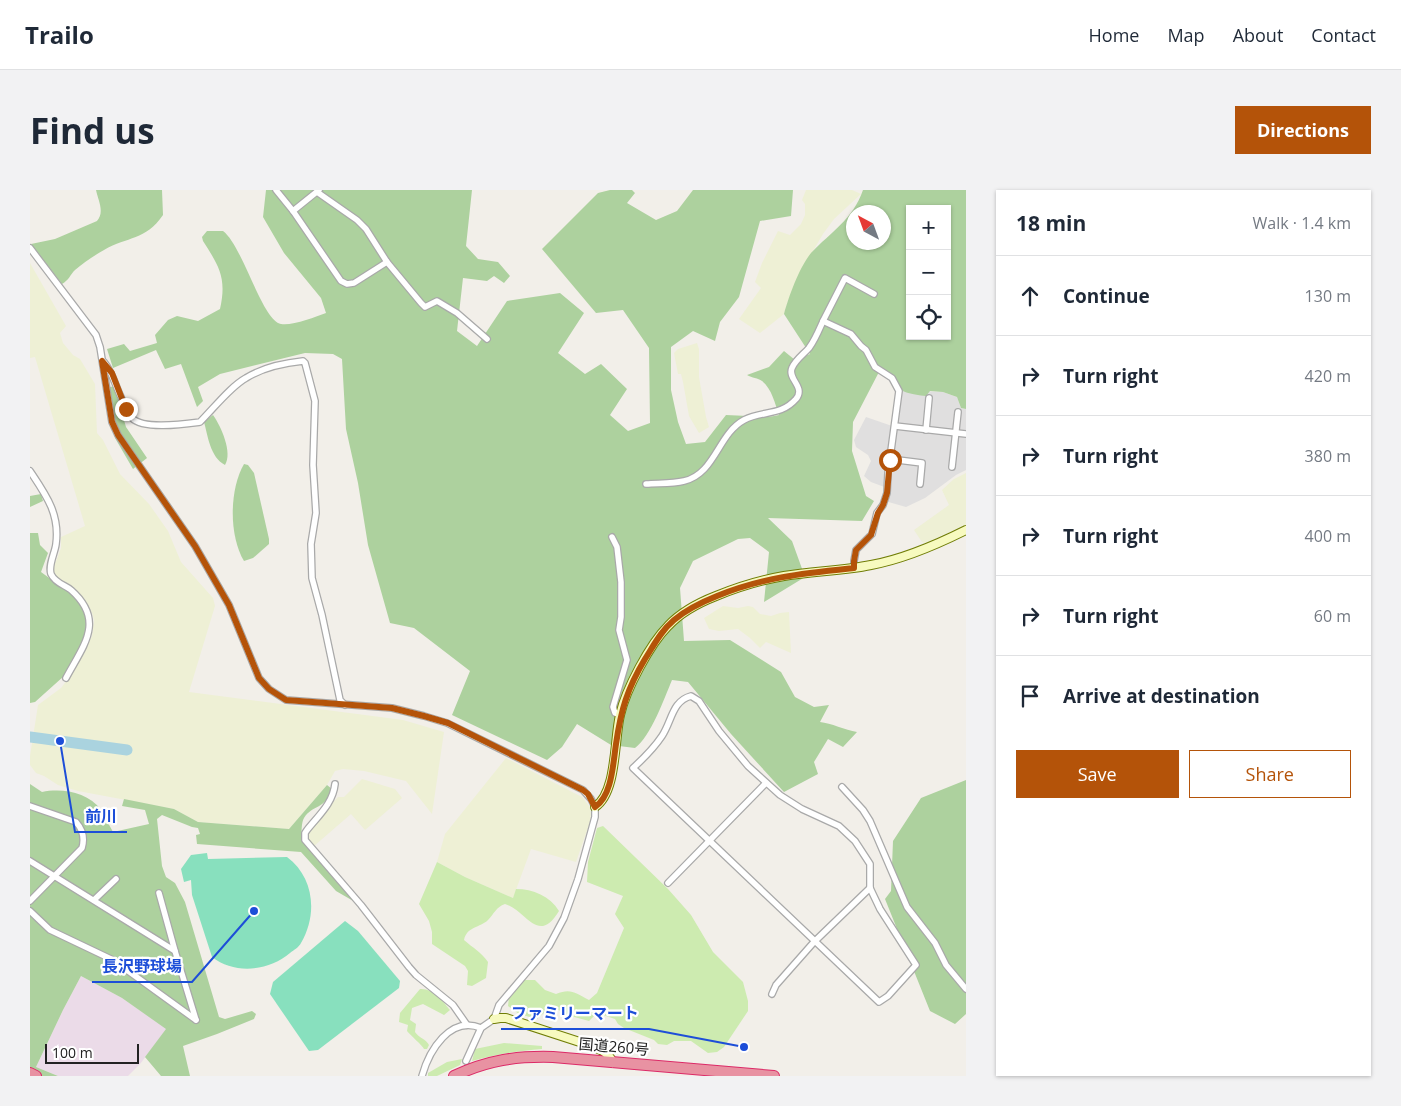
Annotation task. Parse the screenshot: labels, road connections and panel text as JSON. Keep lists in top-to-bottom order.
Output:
{
  "streets": {
    "highway": ["国道260号"]
  },
  "places": ["前川", "長沢野球場", "ファミリーマート"],
  "scale_bar": "100 m",
  "north": "top left",
  "page": {
    "header": "Trailo",
    "nav": [
      "Home",
      "Map",
      "About",
      "Contact"
    ],
    "buttons": [
      "Directions",
      ["Save", "Share"]
    ],
    "title": "Find us",
    "heading": ["18 min", "Walk · 1.4 km"],
    "map_buttons": ["+", "−"],
    "list": [
      ["Continue", "130 m"],
      ["Turn right", "420 m"],
      ["Turn right", "380 m"],
      ["Turn right", "400 m"],
      ["Turn right", "60 m"],
      "Arrive at destination"
    ],
    "scale": "100 m"
  }
}
